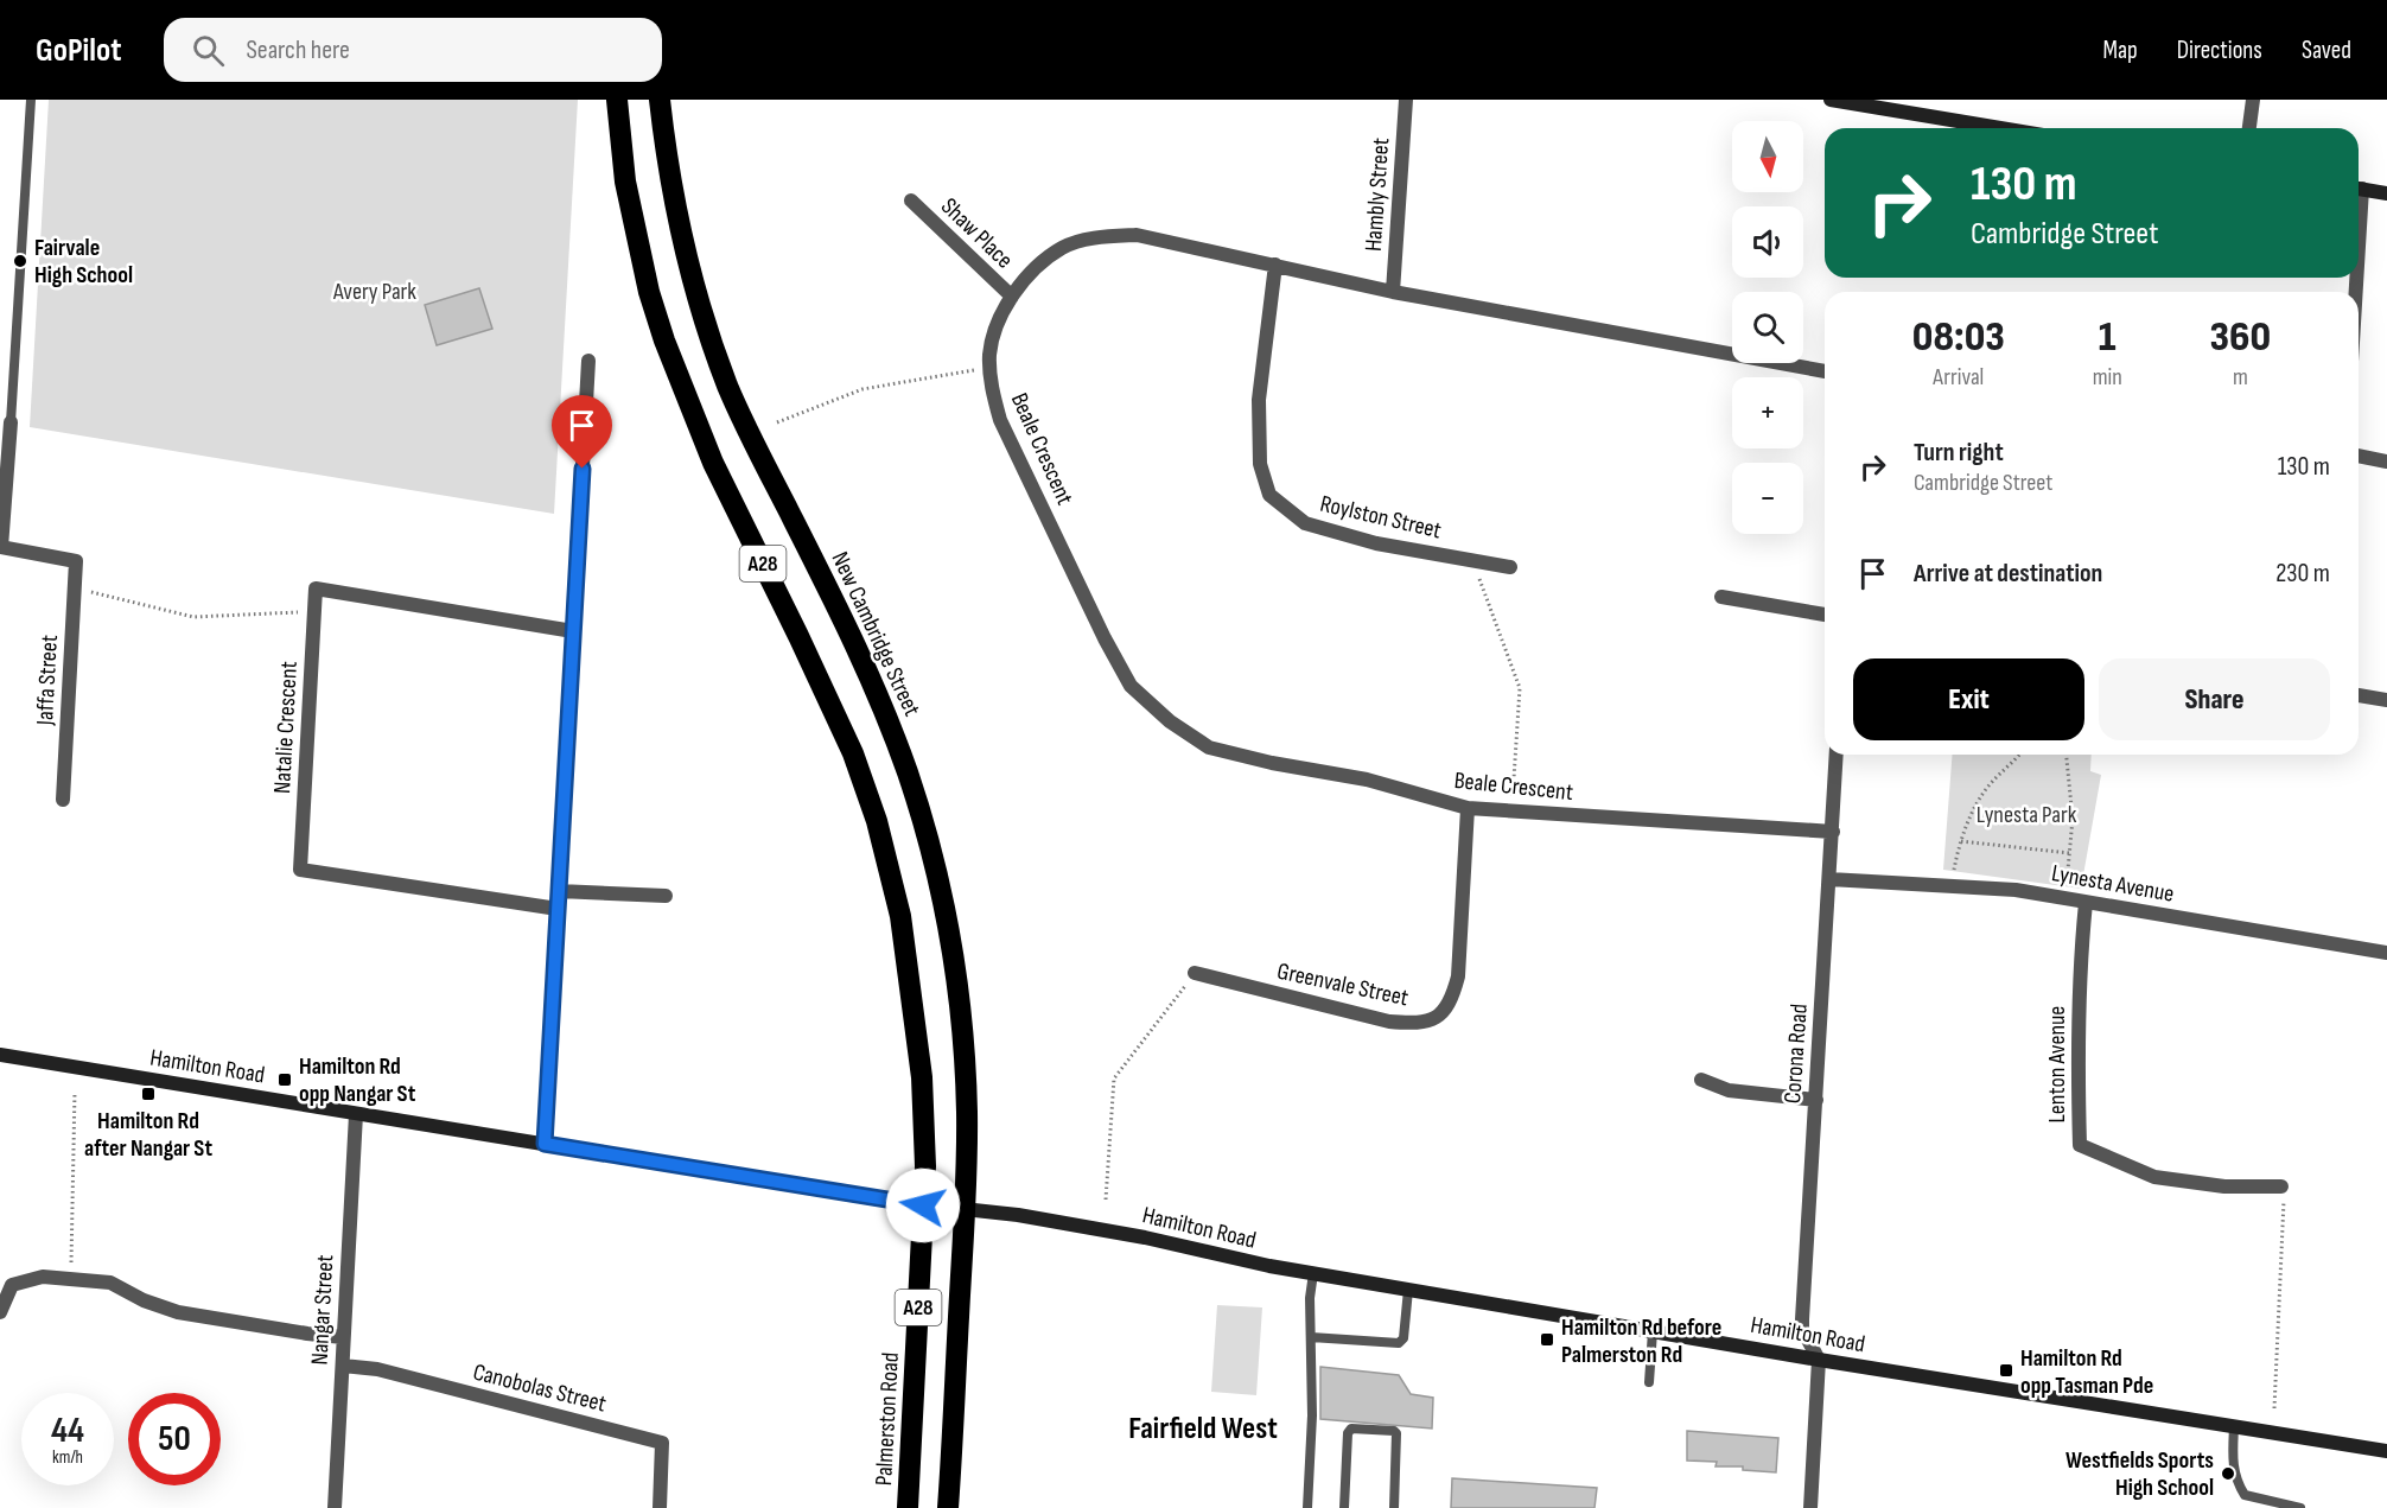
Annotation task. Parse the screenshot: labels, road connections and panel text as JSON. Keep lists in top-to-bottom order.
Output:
{
  "streets": {
    "highway": ["A28", "New Cambridge Street", "Palmerston Road"],
    "main road": ["Hamilton Road"],
    "street": [
      "Hambly Street",
      "Shaw Place",
      "Beale Crescent",
      "Roylston Street",
      "Jaffa Street",
      "Natalie Crescent",
      "Lynesta Avenue",
      "Greenvale Street",
      "Corona Road",
      "Lenton Avenue",
      "Nangar Street",
      "Canobolas Street"
    ]
  },
  "crossings": [
    ["Hambly Street", "Beale Crescent"],
    ["Shaw Place", "Beale Crescent"],
    ["Beale Crescent", "Roylston Street"],
    ["Beale Crescent", "Greenvale Street"],
    ["Beale Crescent", "Corona Road"],
    ["A28", "New Cambridge Street"],
    ["A28", "Hamilton Road"],
    ["A28", "Palmerston Road"],
    ["New Cambridge Street", "Hamilton Road"],
    ["Lynesta Avenue", "Corona Road"],
    ["Lynesta Avenue", "Lenton Avenue"],
    ["Corona Road", "Hamilton Road"],
    ["Hamilton Road", "Nangar Street"],
    ["Hamilton Road", "Palmerston Road"],
    ["Nangar Street", "Canobolas Street"]
  ],
  "districts": ["Fairfield West"],
  "parks": ["Avery Park", "Lynesta Park"],
  "places": {
    "other": ["Fairvale High School", "Westfields Sports High School"],
    "transit": [
      "Hamilton Rd opp Nangar St",
      "Hamilton Rd after Nangar St",
      "Hamilton Rd before Palmerston Rd",
      "Hamilton Rd opp Tasman Pde"
    ]
  },
  "north": "bottom",
  "page": {
    "header": "GoPilot",
    "search": "Search here",
    "nav": ["Map", "Directions", "Saved"],
    "map_buttons": ["+", "−"],
    "turn": ["130 m", "Cambridge Street"],
    "eta": [
      "08:03",
      "Arrival",
      "1",
      "min",
      "360",
      "m"
    ],
    "list": [
      {
        "name": "Turn right",
        "note": "Cambridge Street",
        "value": "130 m"
      },
      {
        "name": "Arrive at destination",
        "value": "230 m"
      }
    ],
    "buttons": ["Exit", "Share"],
    "speed": "44 km/h",
    "limit": "50"
  }
}
